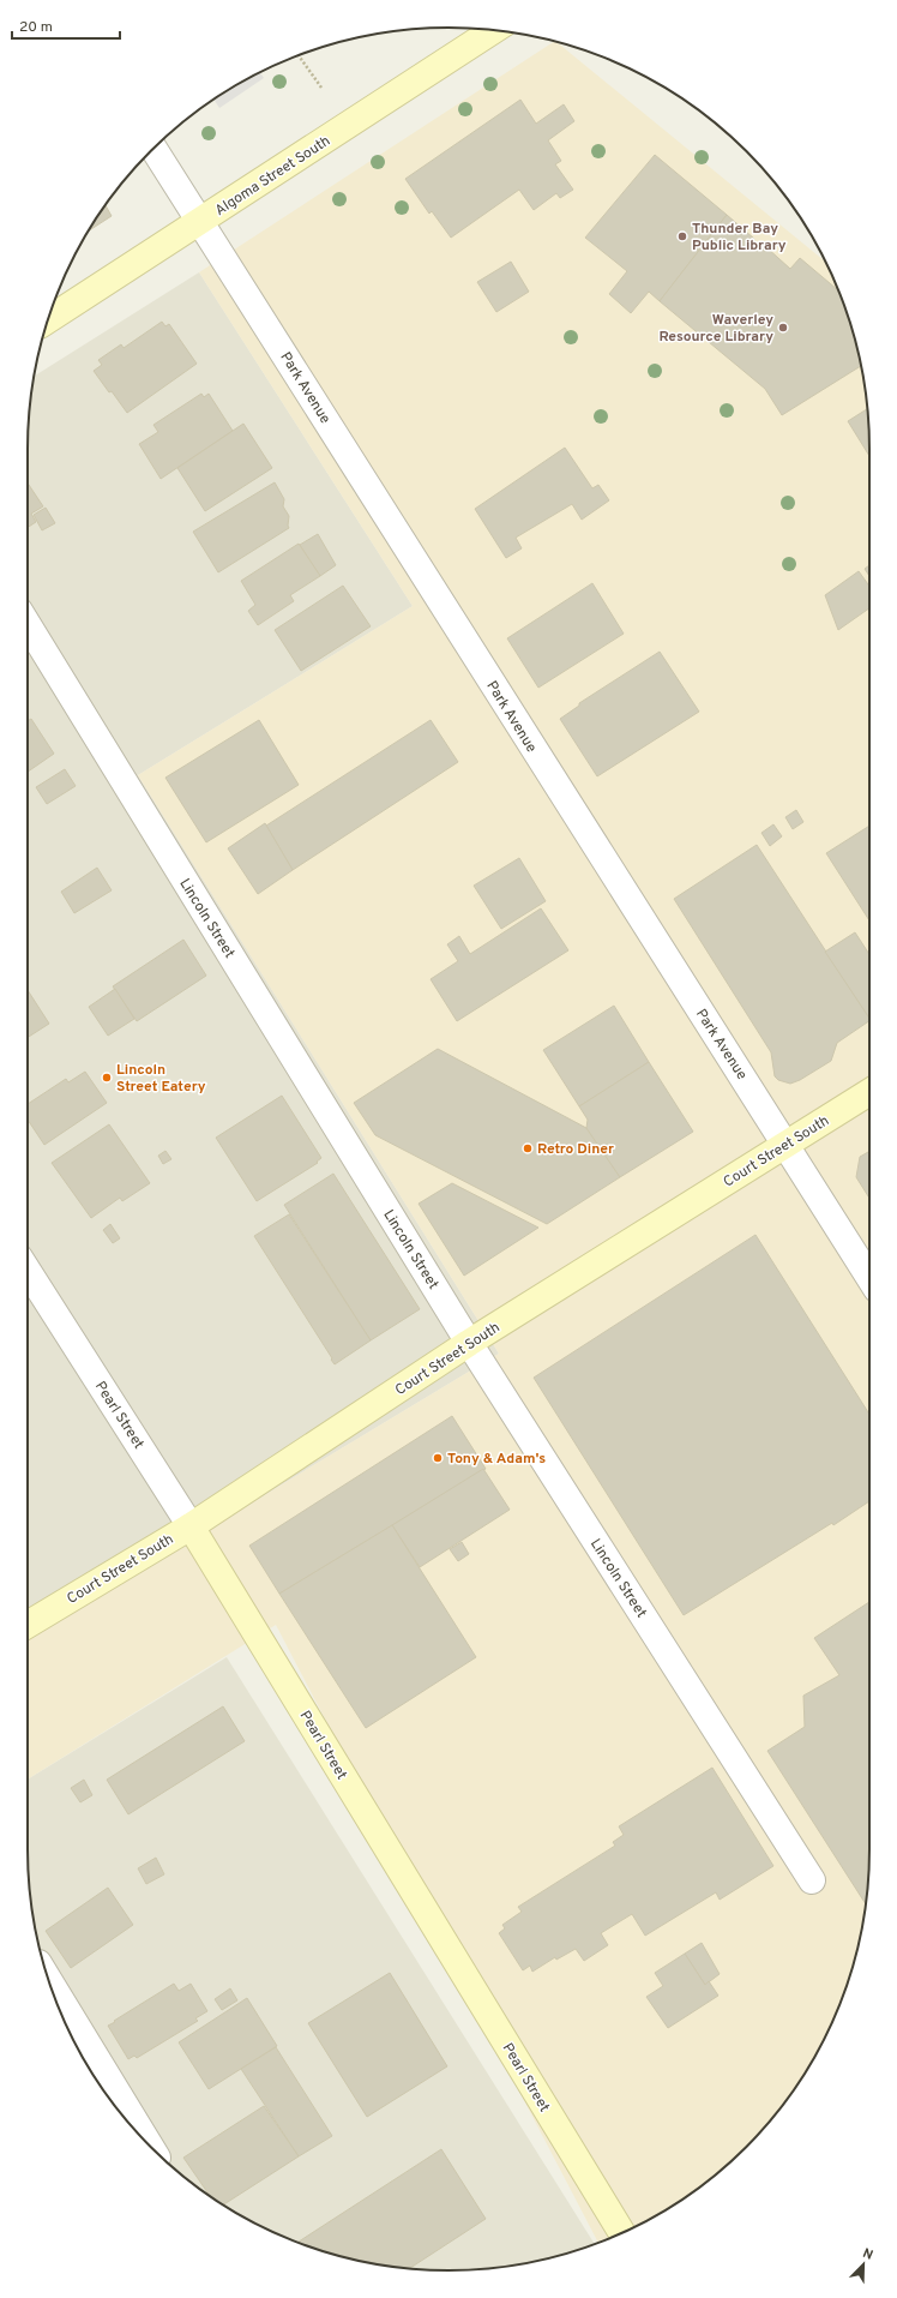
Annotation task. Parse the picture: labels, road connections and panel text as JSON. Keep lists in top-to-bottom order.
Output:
{
  "streets": {
    "street": [
      "Algoma Street South",
      "Park Avenue",
      "Lincoln Street",
      "Court Street South",
      "Pearl Street"
    ]
  },
  "crossings": [
    ["Algoma Street South", "Park Avenue"],
    ["Park Avenue", "Court Street South"],
    ["Lincoln Street", "Court Street South"],
    ["Court Street South", "Pearl Street"]
  ],
  "places": [
    "Thunder Bay Public Library",
    "Waverley Resource Library",
    "Lincoln Street Eatery",
    "Retro Diner",
    "Tony & Adam's"
  ],
  "scale_bar": "20 m",
  "north": "top right"
}
